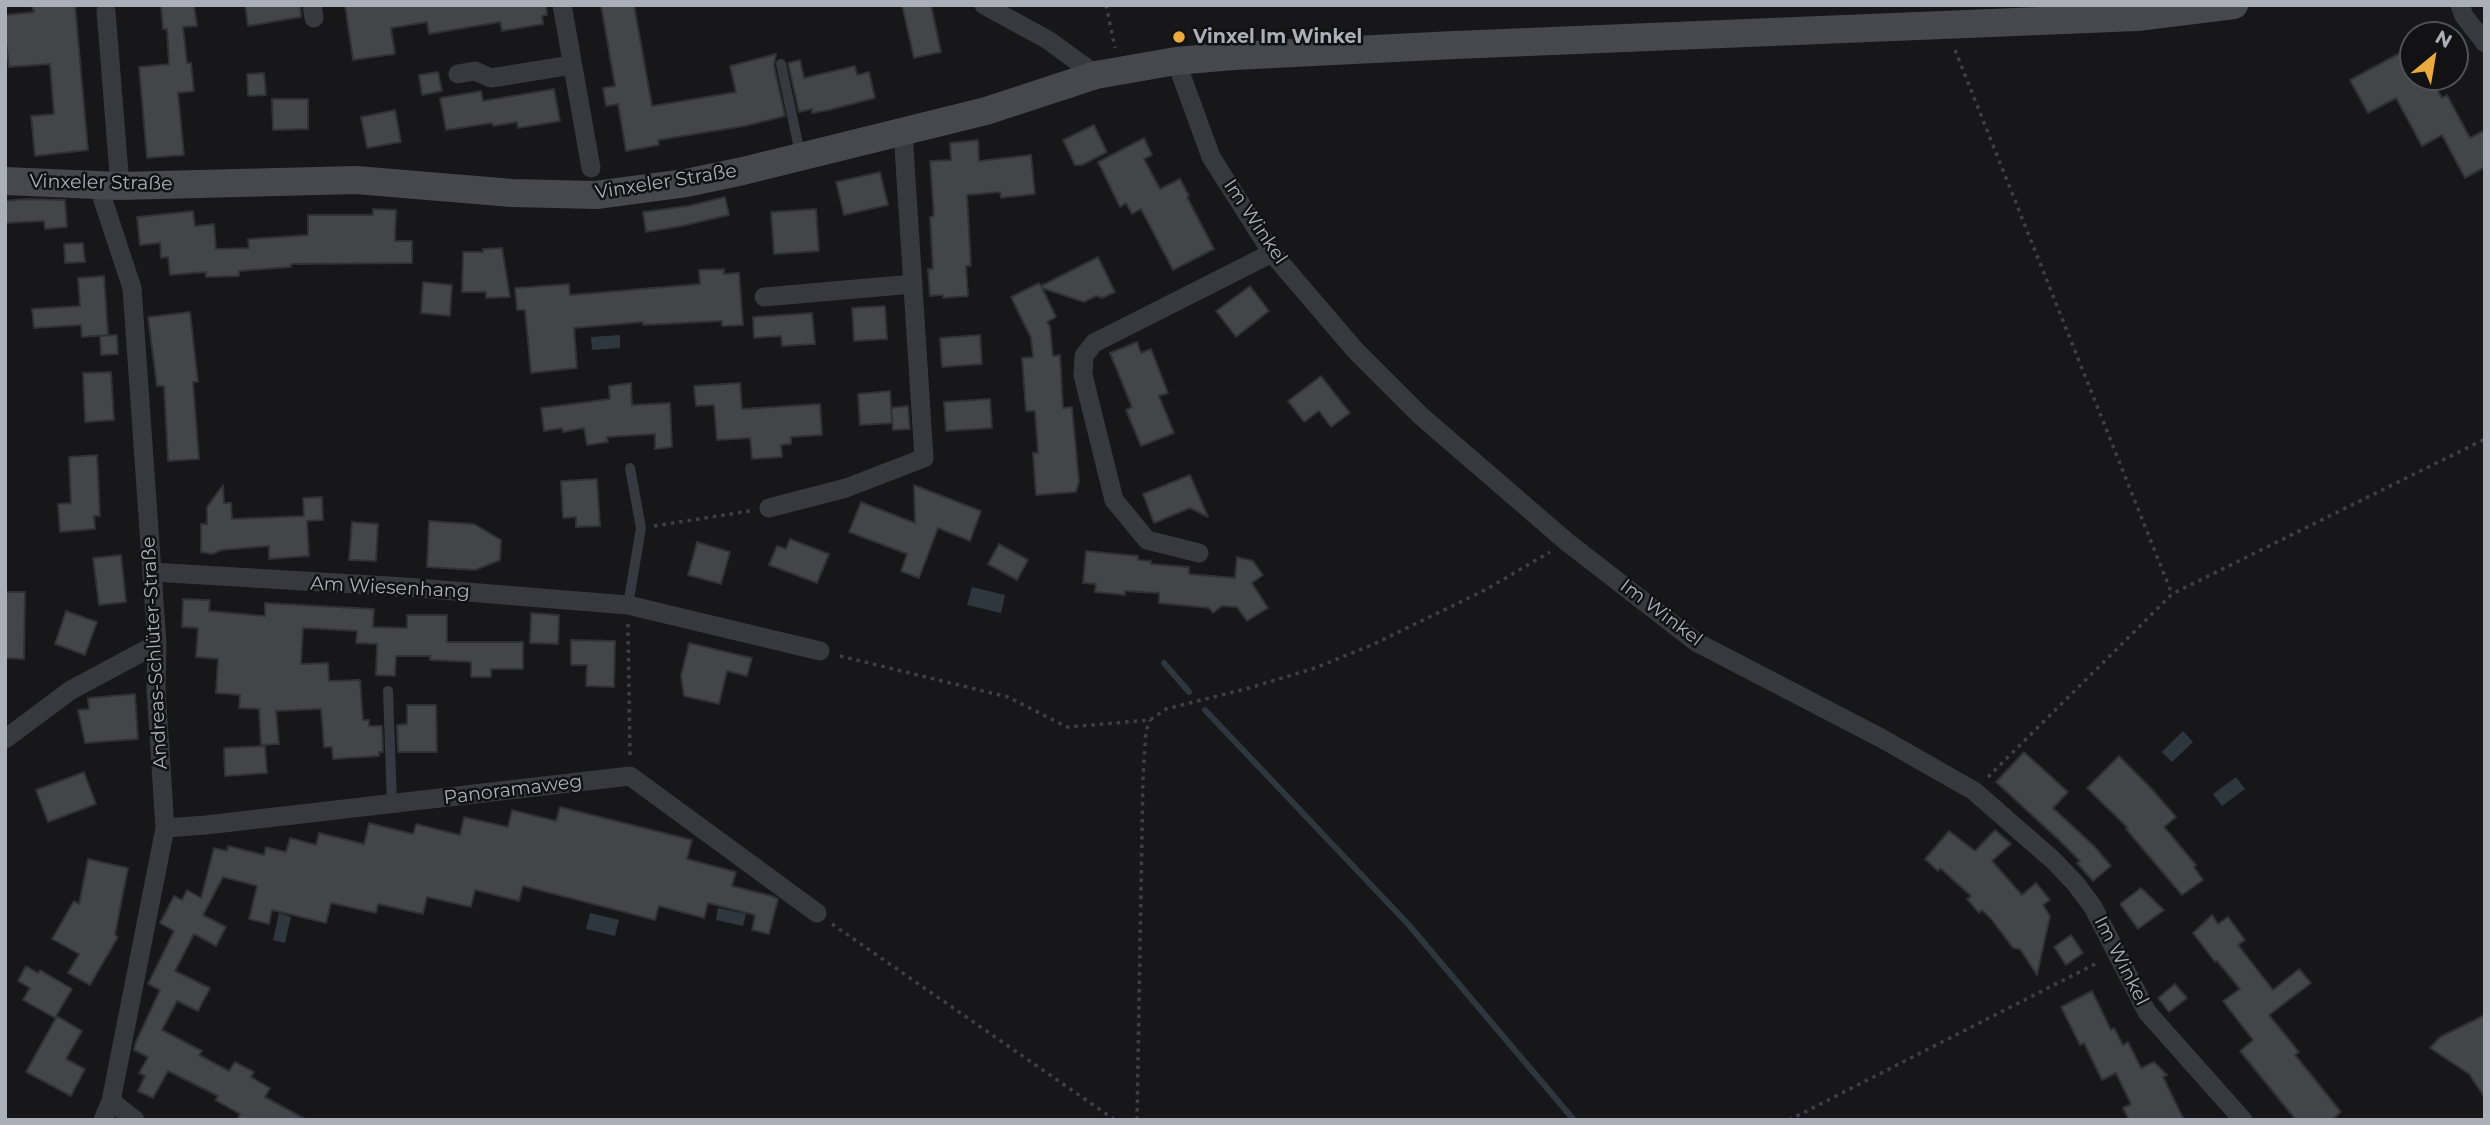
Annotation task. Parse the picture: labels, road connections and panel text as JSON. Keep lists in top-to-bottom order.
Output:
{
  "streets": {
    "main road": ["Vinxeler Straße"],
    "street": [
      "Im Winkel",
      "Am Wiesenhang",
      "Andreas-Schlüter-Straße",
      "Panoramaweg"
    ]
  },
  "crossings": [
    ["Vinxeler Straße", "Im Winkel"],
    ["Vinxeler Straße", "Andreas-Schlüter-Straße"],
    ["Am Wiesenhang", "Andreas-Schlüter-Straße"],
    ["Andreas-Schlüter-Straße", "Panoramaweg"]
  ],
  "places": ["Vinxel Im Winkel"],
  "north": "top right"
}
